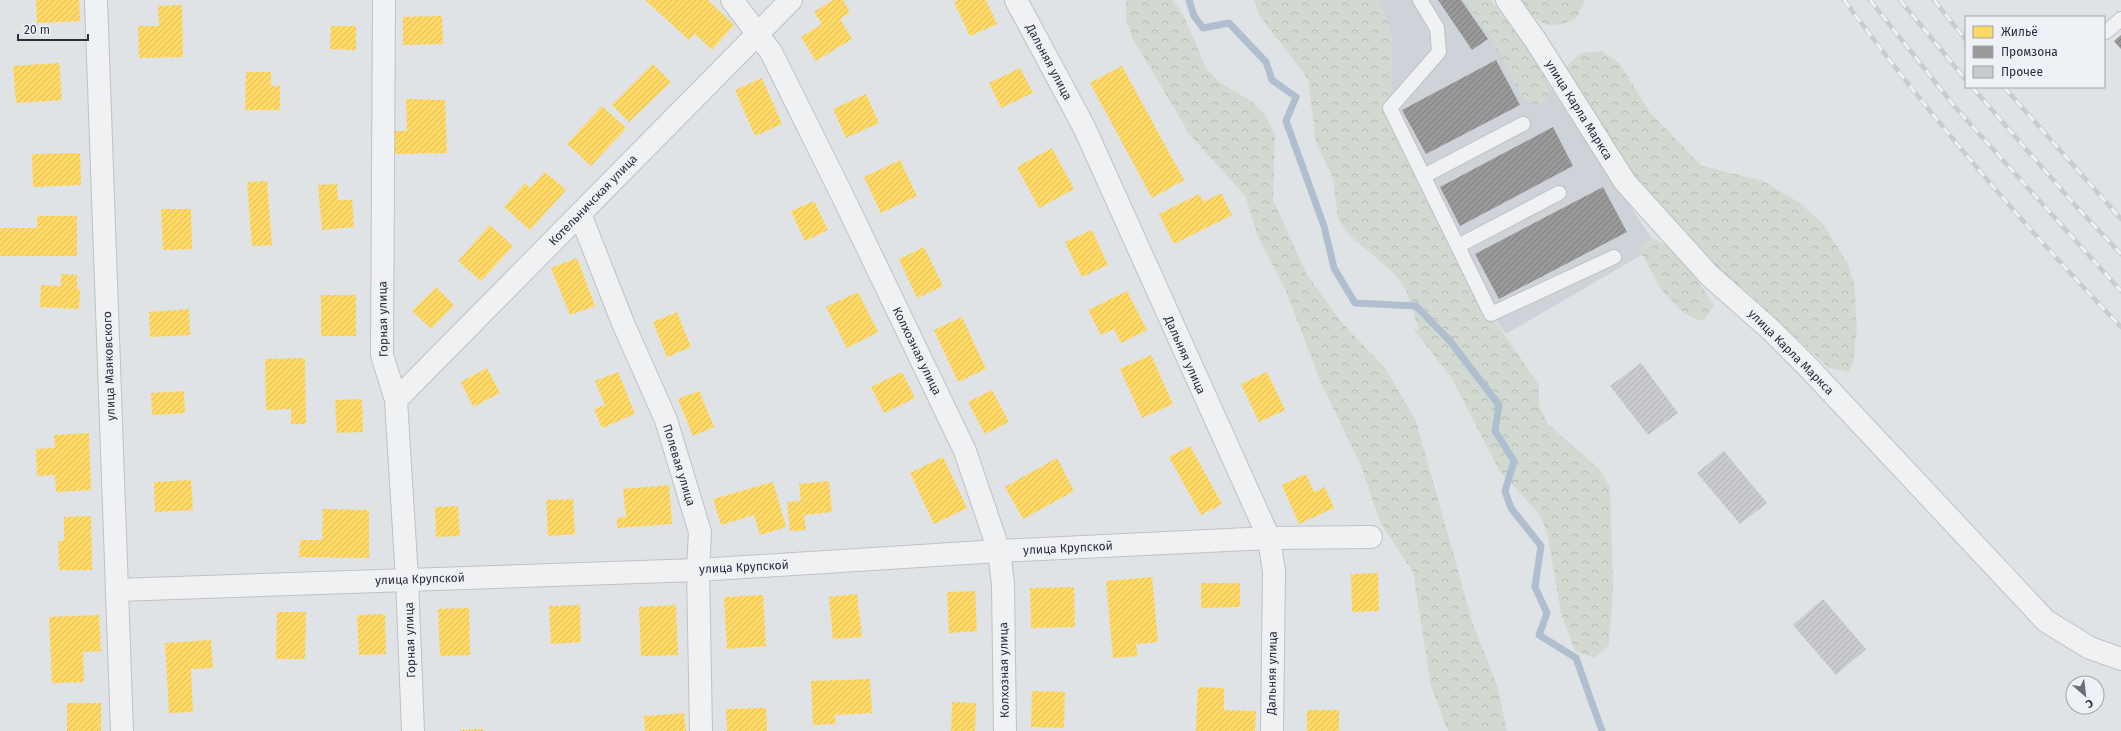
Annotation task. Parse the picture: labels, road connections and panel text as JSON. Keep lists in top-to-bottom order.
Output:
{
  "streets": {
    "street": [
      "Дальняя улица",
      "улица Карла Маркса",
      "Котельничская улица",
      "Горная улица",
      "Колхозная улица",
      "улица Маяковского",
      "Полевая улица",
      "улица Крупской"
    ]
  },
  "crossings": [
    ["Дальняя улица", "улица Крупской"],
    ["Котельничская улица", "Горная улица"],
    ["Котельничская улица", "Колхозная улица"],
    ["Котельничская улица", "Полевая улица"],
    ["Горная улица", "улица Крупской"],
    ["Колхозная улица", "улица Крупской"],
    ["улица Маяковского", "улица Крупской"],
    ["Полевая улица", "улица Крупской"]
  ],
  "legend": ["Жильё", "Промзона", "Прочее"],
  "scale_bar": "20 m",
  "north": "bottom right"
}
